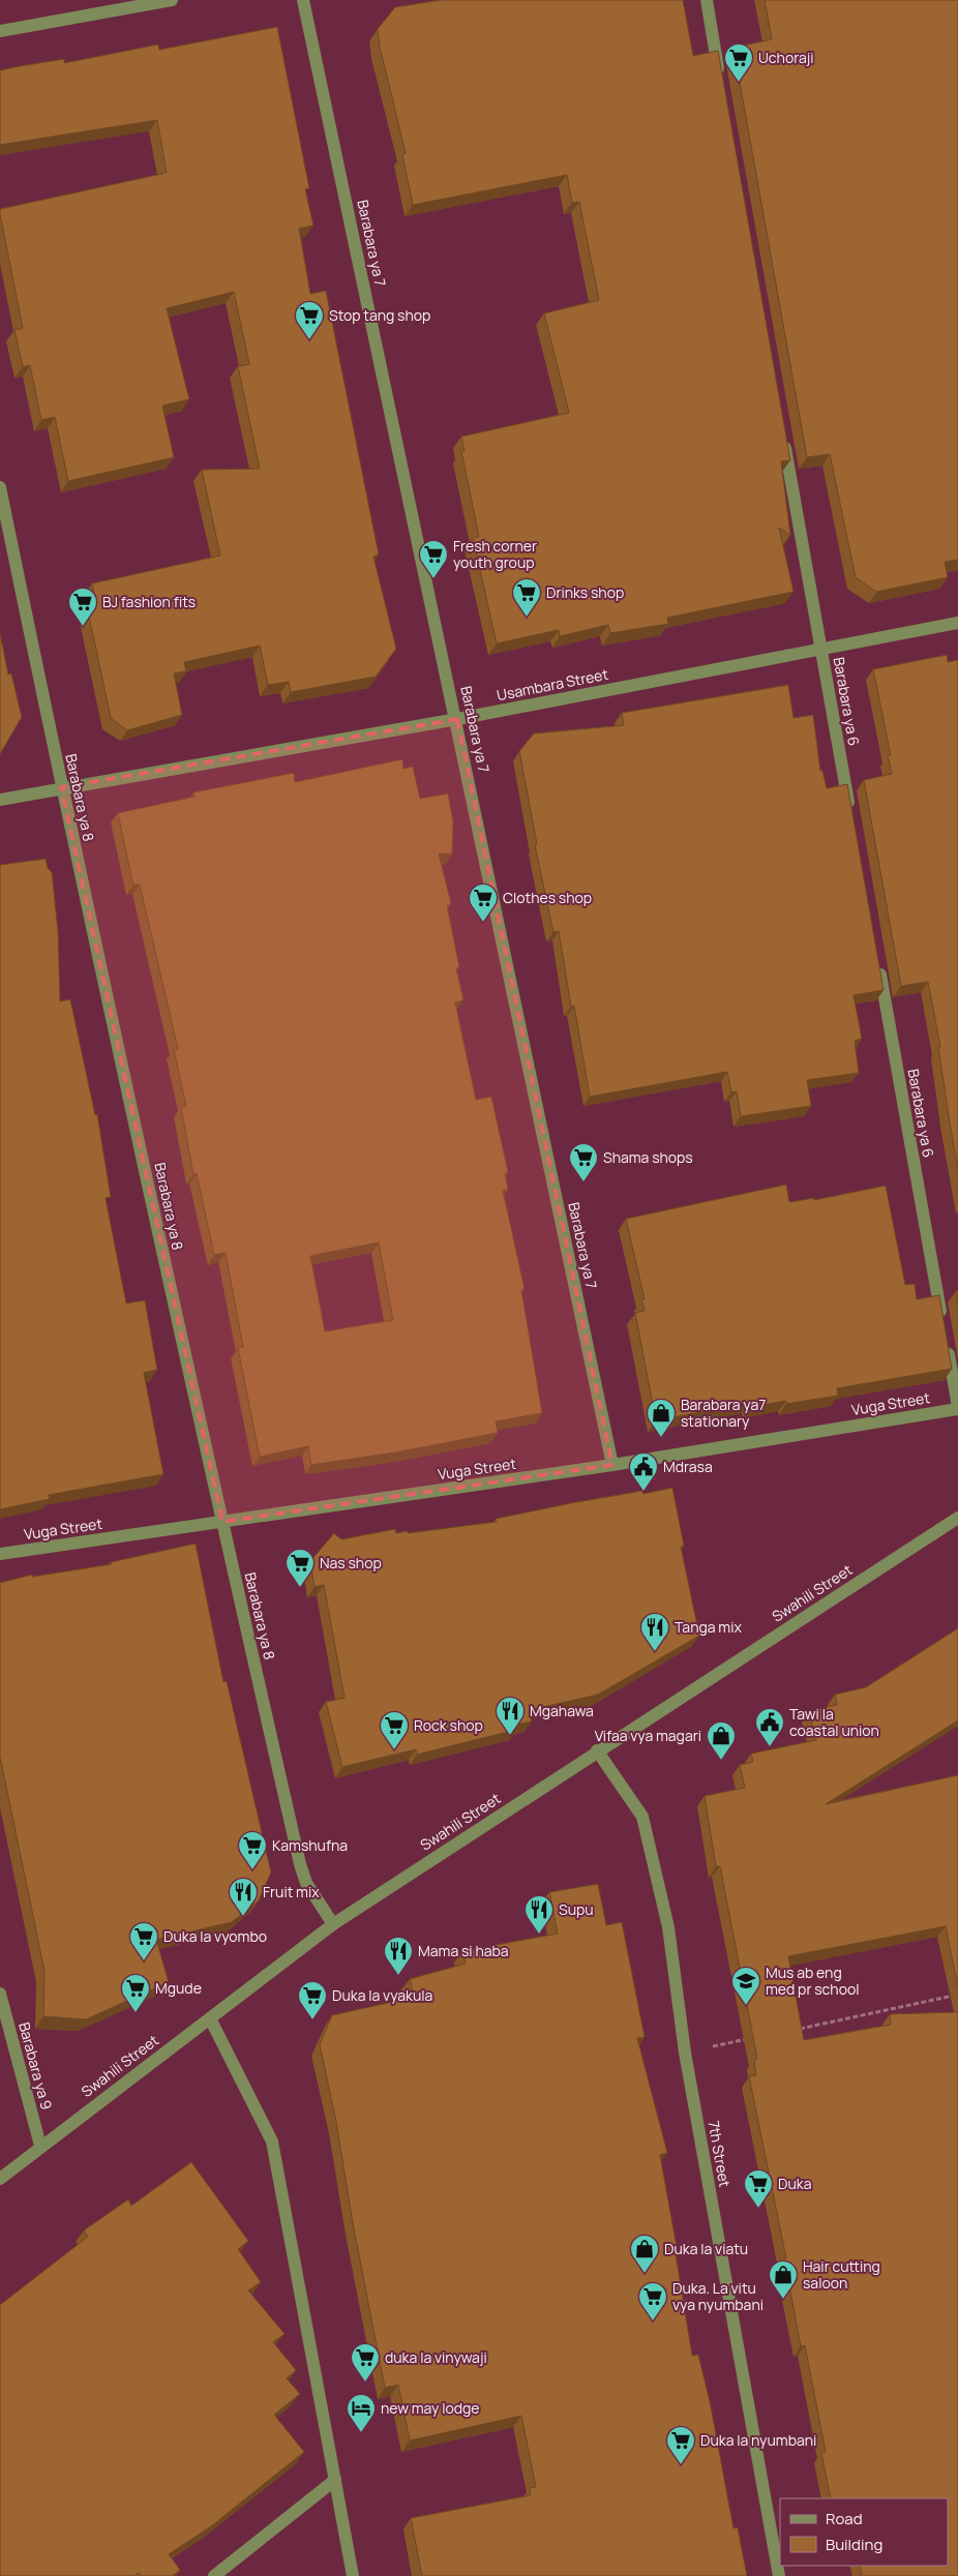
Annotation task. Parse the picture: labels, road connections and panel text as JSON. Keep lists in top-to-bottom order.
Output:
{
  "streets": {
    "street": [
      "Barabara ya 7",
      "Usambara Street",
      "Barabara ya 6",
      "Barabara ya 8",
      "Vuga Street",
      "Swahili Street",
      "Barabara ya 9",
      "7th Street"
    ]
  },
  "crossings": [
    ["Barabara ya 7", "Usambara Street"],
    ["Barabara ya 7", "Vuga Street"],
    ["Usambara Street", "Barabara ya 6"],
    ["Usambara Street", "Barabara ya 8"],
    ["Barabara ya 6", "Vuga Street"],
    ["Barabara ya 8", "Vuga Street"],
    ["Barabara ya 8", "Swahili Street"],
    ["Swahili Street", "Barabara ya 9"],
    ["Swahili Street", "7th Street"]
  ],
  "places": {
    "supermarket": [
      "Uchoraji",
      "Stop tang shop",
      "Fresh corner youth group",
      "Drinks shop",
      "BJ fashion fits",
      "Clothes shop",
      "Shama shops",
      "Nas shop",
      "Rock shop",
      "Kamshufna",
      "Duka la vyombo",
      "Mgude",
      "Duka la vyakula",
      "Duka",
      "Duka. La vitu vya nyumbani",
      "duka la vinywaji",
      "Duka la nyumbani"
    ],
    "shop": [
      "Barabara ya7 stationary",
      "Vifaa vya magari",
      "Duka la viatu",
      "Hair cutting saloon"
    ],
    "public building": ["Mdrasa", "Tawi la coastal union"],
    "restaurant": [
      "Tanga mix",
      "Mgahawa",
      "Fruit mix",
      "Supu",
      "Mama si haba"
    ],
    "school or university": ["Mus ab eng med pr school"],
    "hotel": ["new may lodge"]
  },
  "legend": ["Road", "Building"]
}
